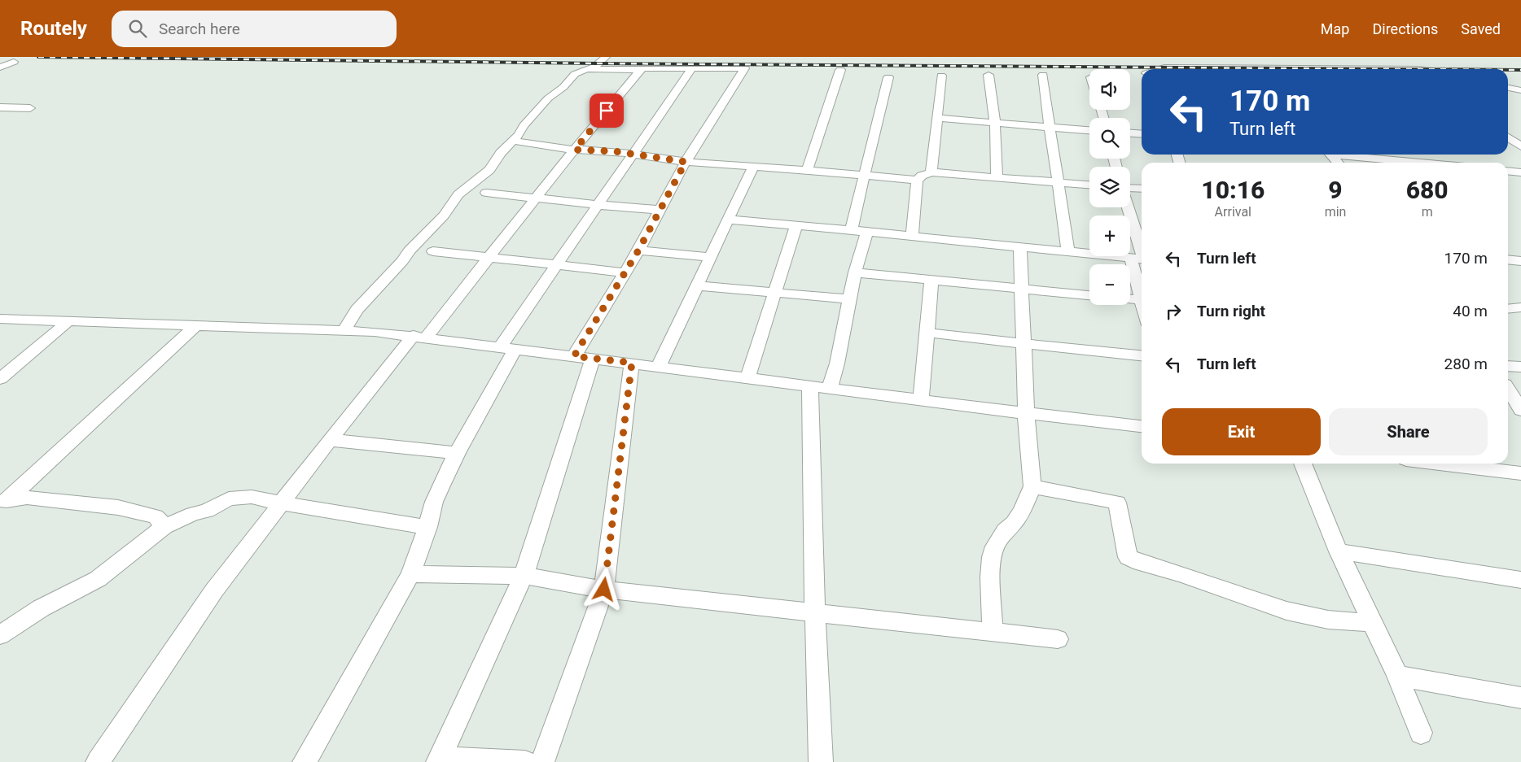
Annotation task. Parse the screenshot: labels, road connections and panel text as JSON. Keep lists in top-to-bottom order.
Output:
{
  "page": {
    "header": "Routely",
    "search": "Search here",
    "nav": ["Map", "Directions", "Saved"],
    "map_buttons": ["+", "−"],
    "turn": ["170 m", "Turn left"],
    "eta": [
      "10:16",
      "Arrival",
      "9",
      "min",
      "680",
      "m"
    ],
    "list": [
      {
        "name": "Turn left",
        "value": "170 m"
      },
      {
        "name": "Turn right",
        "value": "40 m"
      },
      {
        "name": "Turn left",
        "value": "280 m"
      }
    ],
    "buttons": ["Exit", "Share"]
  }
}
